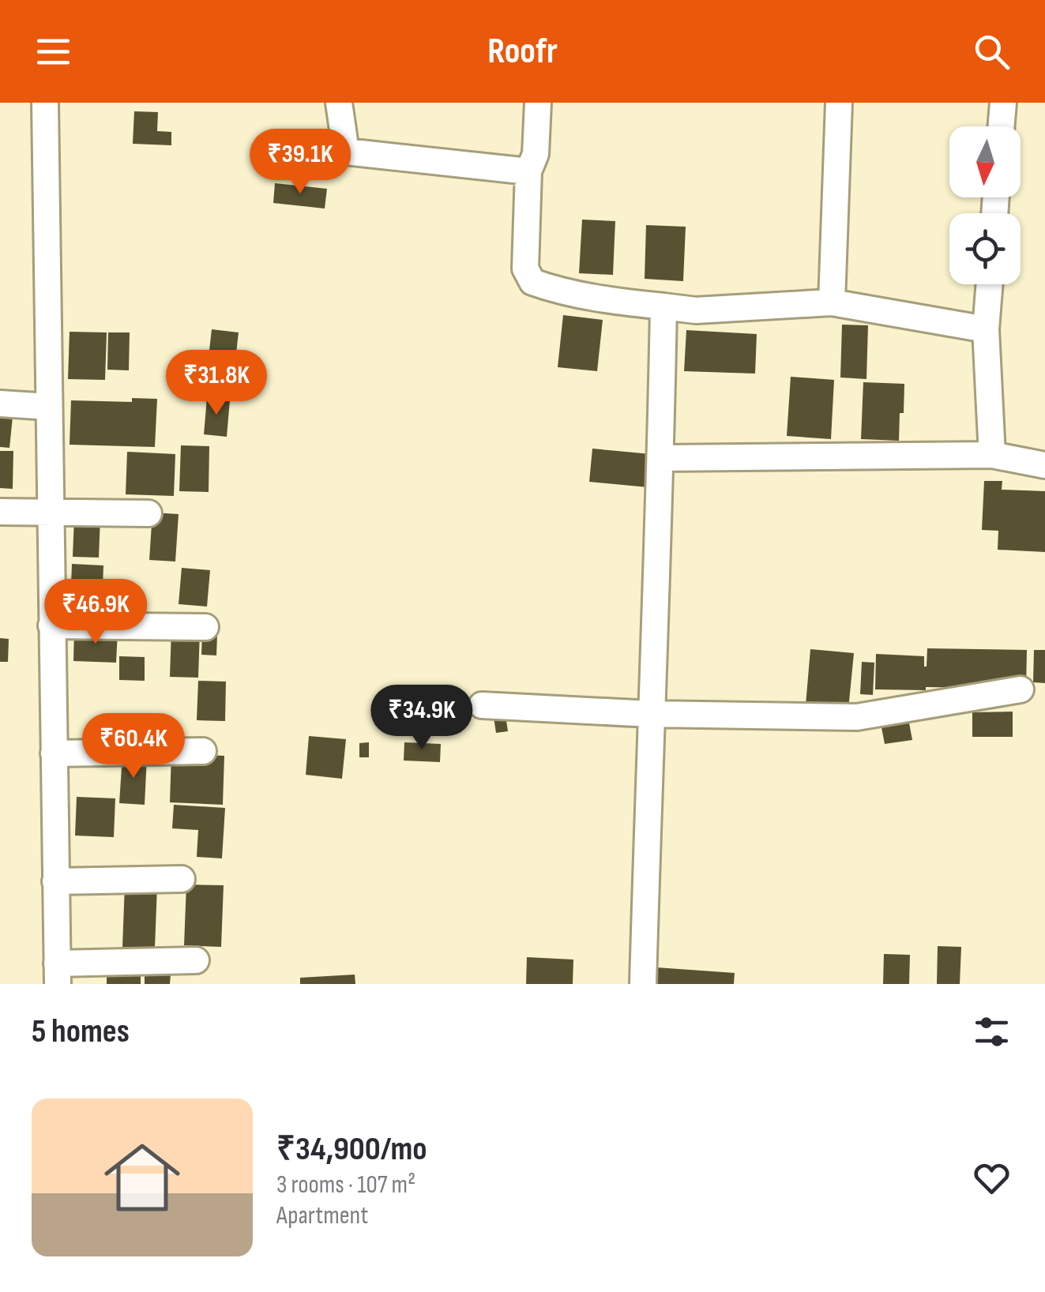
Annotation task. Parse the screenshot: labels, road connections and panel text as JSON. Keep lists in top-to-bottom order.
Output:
{
  "north": "bottom",
  "page": {
    "header": "Roofr",
    "price": [
      "₹39.1K",
      "₹31.8K",
      "₹46.9K",
      "₹34.9K",
      "₹60.4K"
    ],
    "heading": "5 homes",
    "list": [
      {
        "name": "₹34,900/mo",
        "note": "3 rooms · 107 m² · Apartment"
      }
    ]
  }
}
